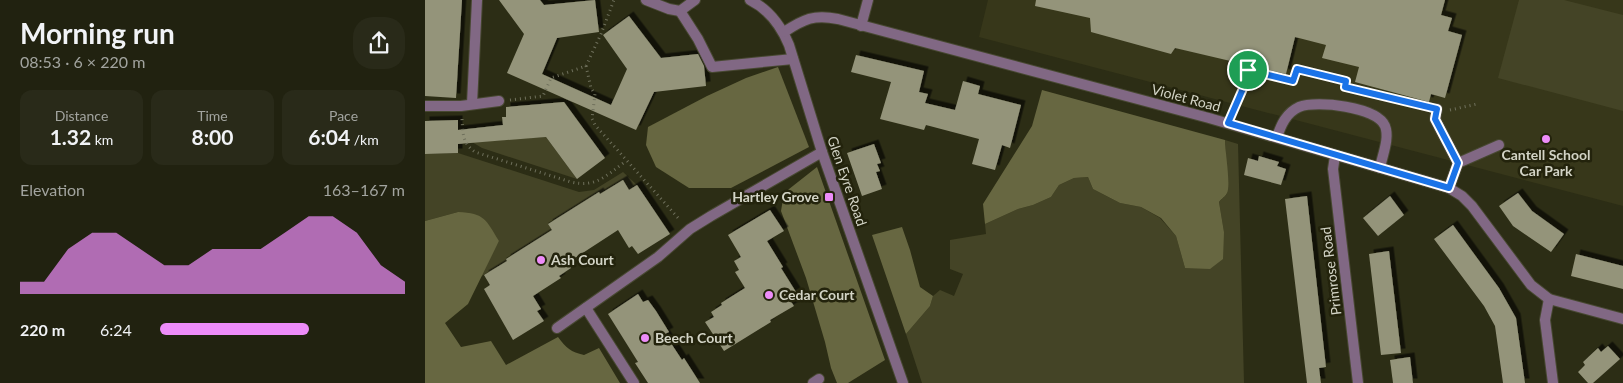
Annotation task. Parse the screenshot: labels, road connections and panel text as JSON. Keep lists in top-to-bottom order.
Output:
{
  "streets": {
    "street": ["Violet Road", "Glen Eyre Road", "Primrose Road"]
  },
  "crossings": [
    ["Violet Road", "Glen Eyre Road"],
    ["Violet Road", "Primrose Road"]
  ],
  "places": {
    "other": [
      "Cantell School Car Park",
      "Ash Court",
      "Cedar Court",
      "Beech Court"
    ],
    "transit": ["Hartley Grove"]
  },
  "page": {
    "heading": ["Morning run", "08:53 · 6 × 220 m"],
    "stats": [
      ["Distance", "1.32 km"],
      ["Time", "8:00"],
      ["Pace", "6:04 /km"]
    ],
    "chart": ["Elevation", "163–167 m"],
    "list": [
      {
        "name": "220 m",
        "note": "6:24"
      }
    ]
  }
}
